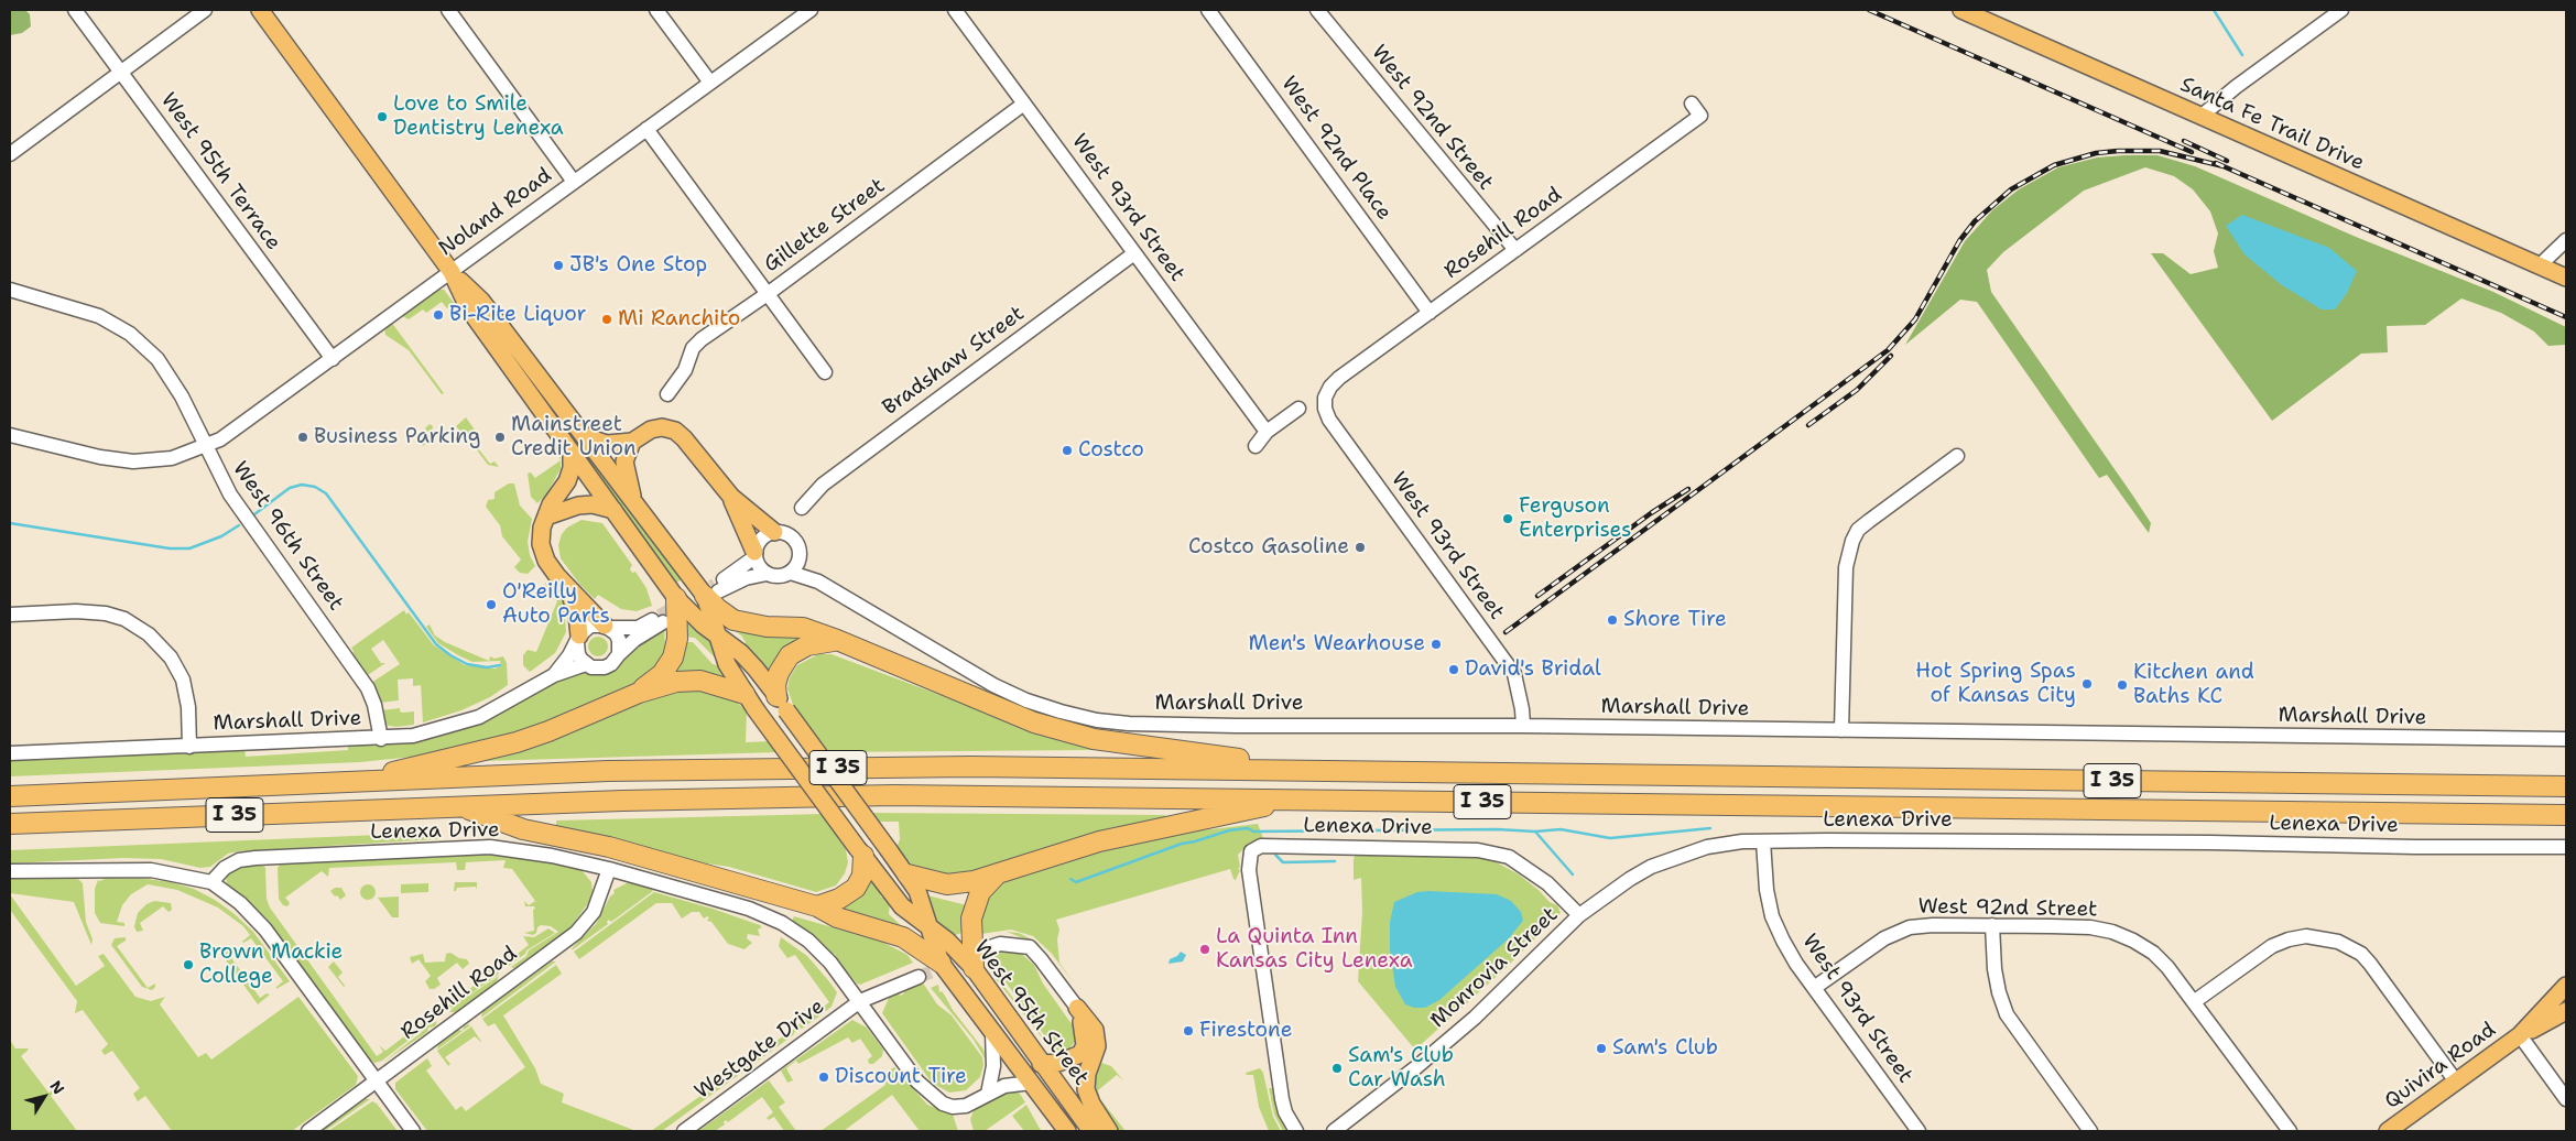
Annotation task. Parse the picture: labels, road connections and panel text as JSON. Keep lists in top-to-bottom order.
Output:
{
  "streets": {
    "highway": ["I 35"],
    "main road": ["Santa Fe Trail Drive", "West 95th Street", "Quivira Road"],
    "street": [
      "West 92nd Street",
      "West 92nd Place",
      "West 95th Terrace",
      "West 93rd Street",
      "Noland Road",
      "Gillette Street",
      "Rosehill Road",
      "Bradshaw Street",
      "West 96th Street",
      "Marshall Drive",
      "Lenexa Drive",
      "Monrovia Street",
      "Westgate Drive"
    ]
  },
  "crossings": [
    ["West 92nd Street", "West 93rd Street"],
    ["West 92nd Street", "Rosehill Road"],
    ["West 92nd Place", "Rosehill Road"],
    ["West 95th Terrace", "Noland Road"],
    ["West 93rd Street", "Gillette Street"],
    ["West 93rd Street", "Rosehill Road"],
    ["West 93rd Street", "Bradshaw Street"],
    ["West 93rd Street", "Marshall Drive"],
    ["West 93rd Street", "Lenexa Drive"],
    ["Noland Road", "West 96th Street"],
    ["Noland Road", "West 95th Street"],
    ["Rosehill Road", "Lenexa Drive"],
    ["West 96th Street", "Marshall Drive"],
    ["Lenexa Drive", "Monrovia Street"],
    ["Lenexa Drive", "West 95th Street"],
    ["Lenexa Drive", "Westgate Drive"]
  ],
  "places": [
    "Love to Smile Dentistry Lenexa",
    "JB's One Stop",
    "Bi-Rite Liquor",
    "Mi Ranchito",
    "Business Parking",
    "Mainstreet Credit Union",
    "Costco",
    "Ferguson Enterprises",
    "Costco Gasoline",
    "O'Reilly Auto Parts",
    "Shore Tire",
    "Men's Wearhouse",
    "David's Bridal",
    "Hot Spring Spas of Kansas City",
    "Kitchen and Baths KC",
    "La Quinta Inn Kansas City Lenexa",
    "Brown Mackie College",
    "Firestone",
    "Sam's Club",
    "Sam's Club Car Wash",
    "Discount Tire"
  ],
  "north": "top right"
}
